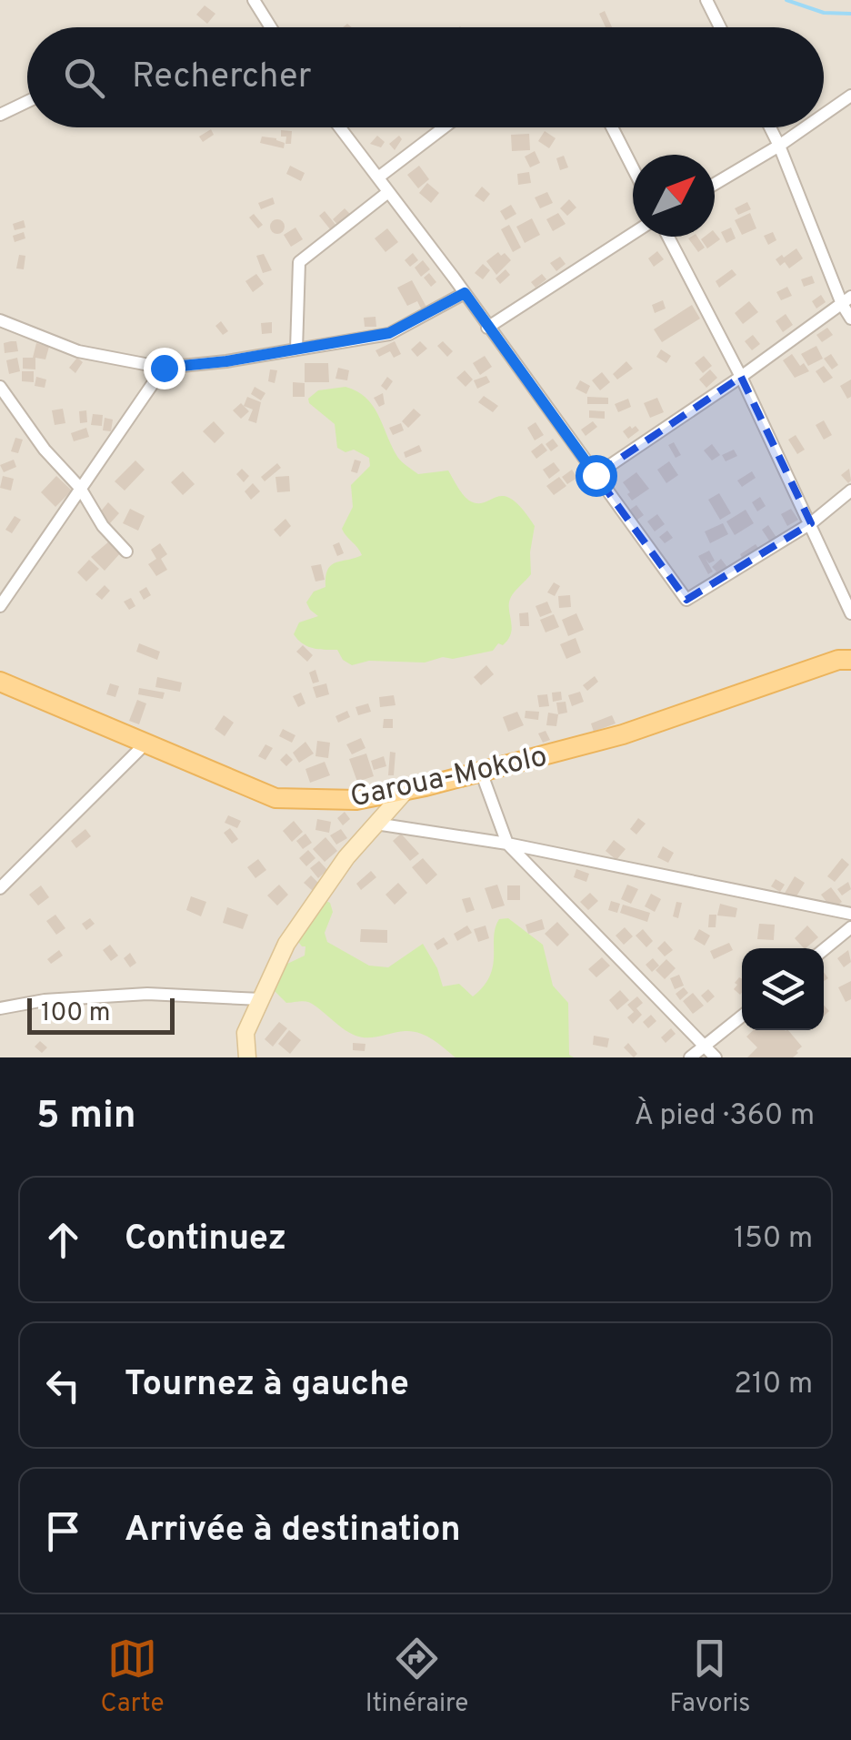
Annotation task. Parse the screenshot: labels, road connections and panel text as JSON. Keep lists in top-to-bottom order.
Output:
{
  "streets": {
    "main road": ["Garoua-Mokolo"]
  },
  "scale_bar": "100 m",
  "north": "top right",
  "page": {
    "search": "Rechercher",
    "scale": "100 m",
    "heading": ["5 min", "À pied · 360 m"],
    "list": [
      ["Continuez", "150 m"],
      ["Tournez à gauche", "210 m"],
      "Arrivée à destination"
    ],
    "nav": ["Carte", "Itinéraire", "Favoris"]
  }
}
